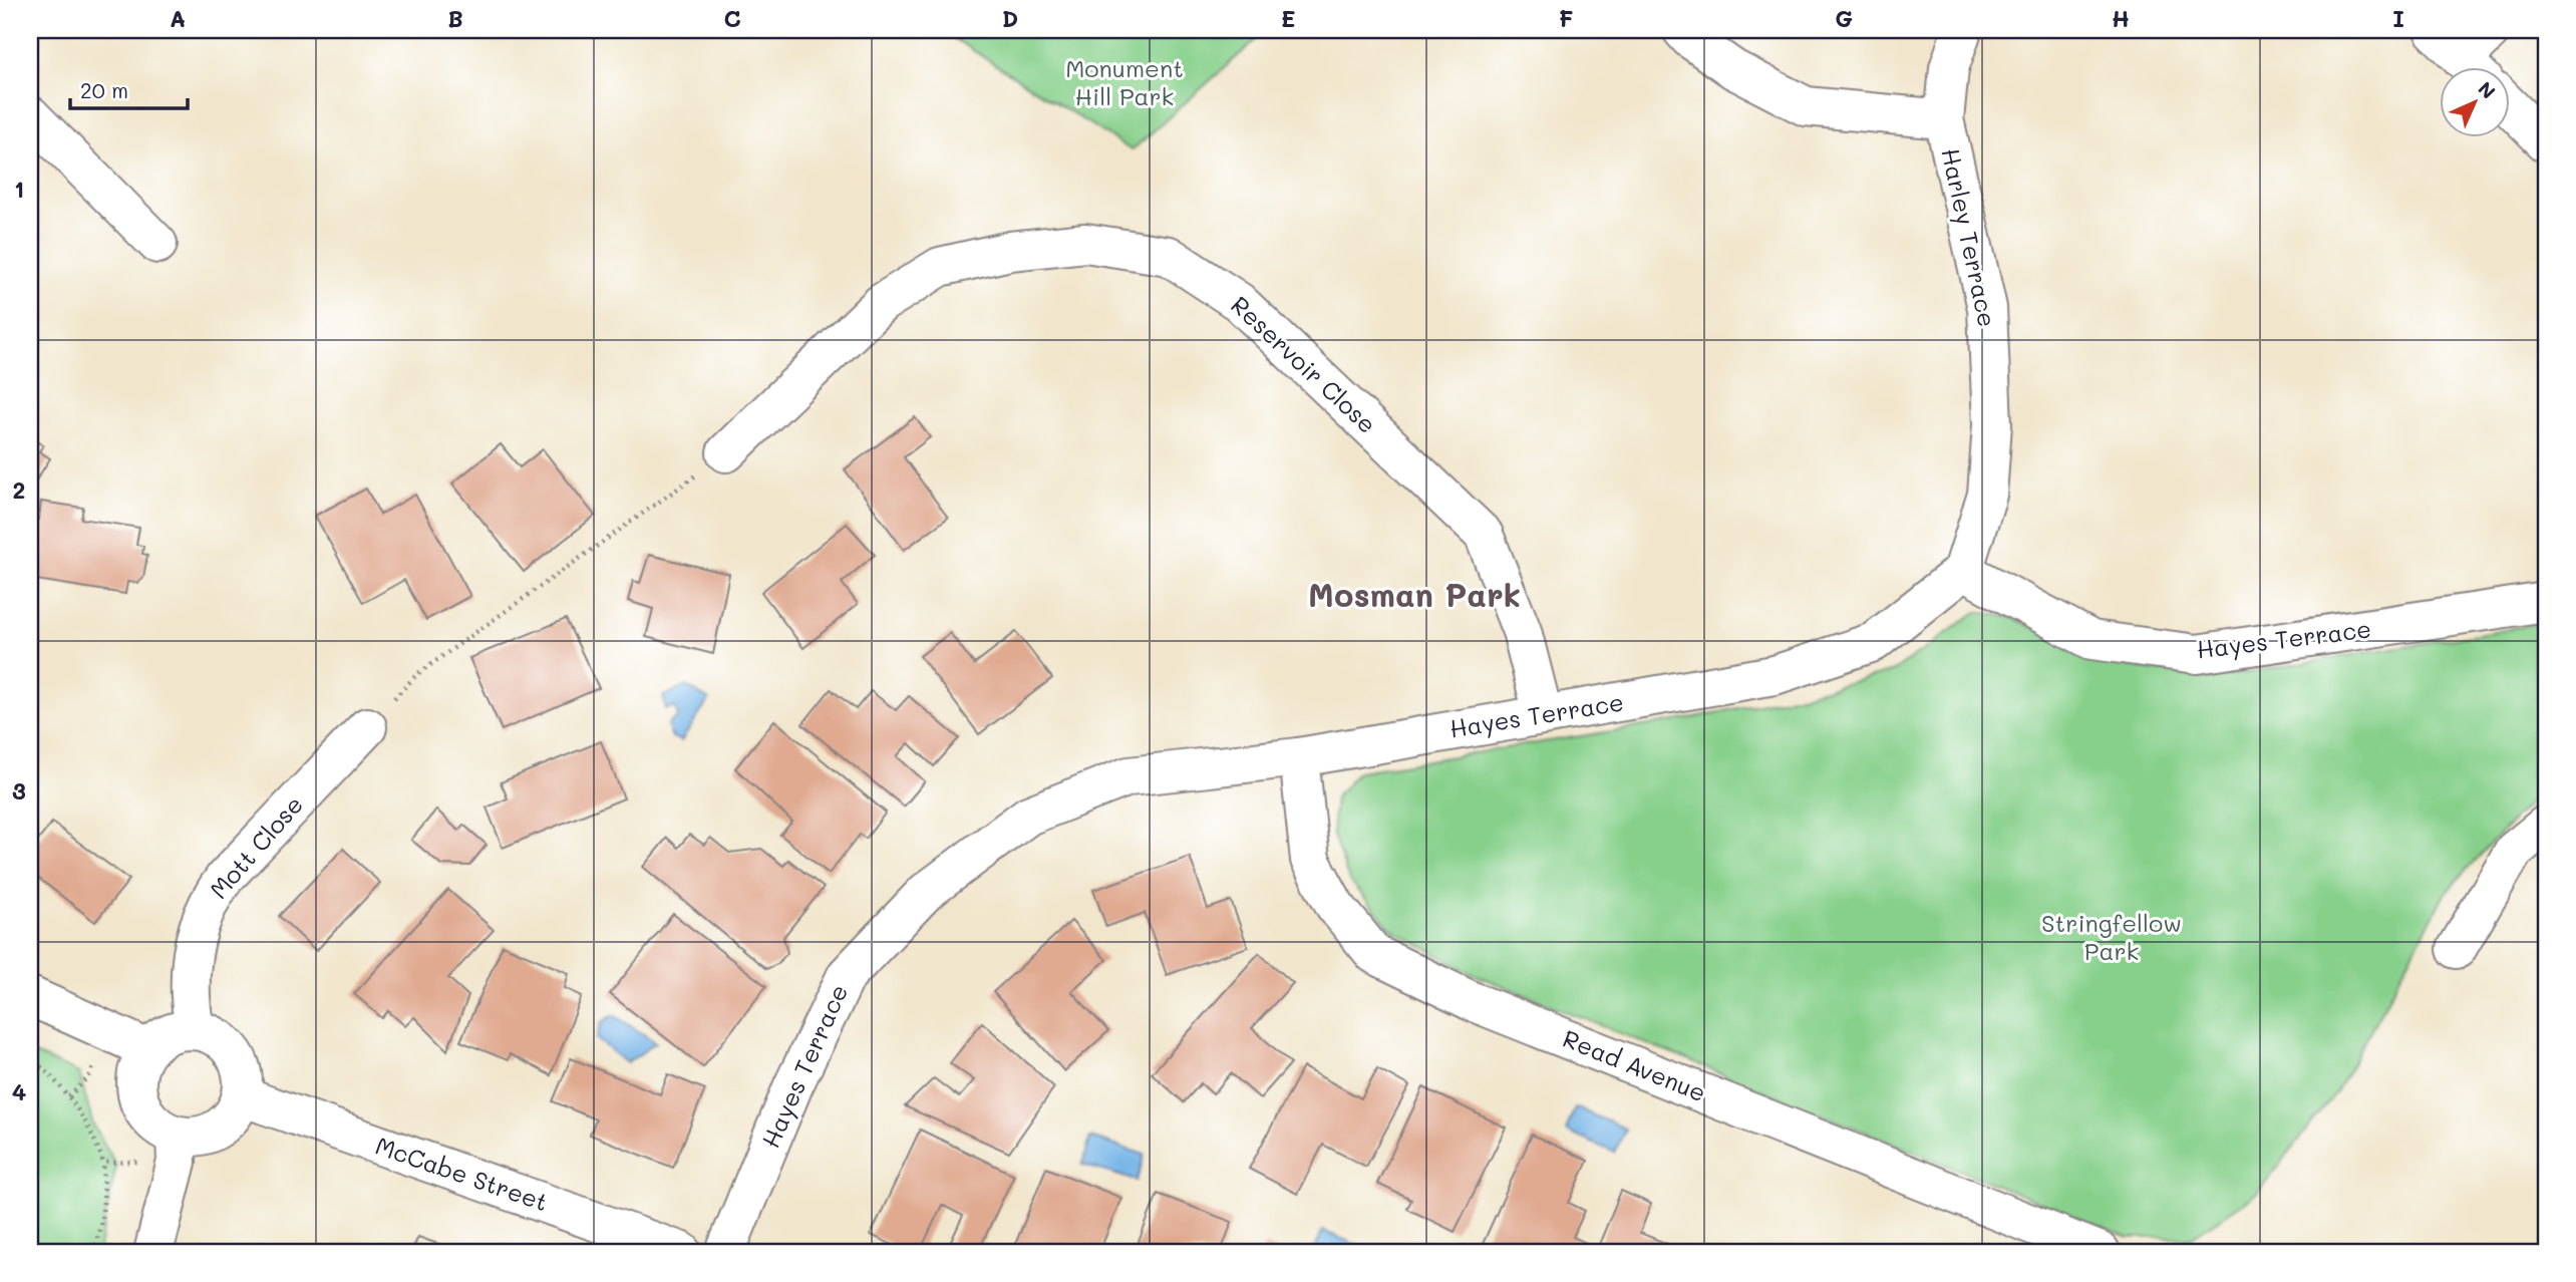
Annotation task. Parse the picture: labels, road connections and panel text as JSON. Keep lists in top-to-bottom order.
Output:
{
  "streets": {
    "street": [
      "Harley Terrace",
      "Reservoir Close",
      "Hayes Terrace",
      "Mott Close",
      "Read Avenue",
      "McCabe Street"
    ]
  },
  "crossings": [
    ["Harley Terrace", "Hayes Terrace"],
    ["Reservoir Close", "Hayes Terrace"],
    ["Hayes Terrace", "Read Avenue"],
    ["Mott Close", "McCabe Street"]
  ],
  "districts": ["Mosman Park"],
  "parks": ["Monument Hill Park", "Stringfellow Park"],
  "scale_bar": "20 m",
  "north": "top right",
  "grid": {
    "columns": [
      "A",
      "B",
      "C",
      "D",
      "E",
      "F",
      "G",
      "H",
      "I"
    ],
    "rows": [
      "1",
      "2",
      "3",
      "4"
    ]
  }
}
